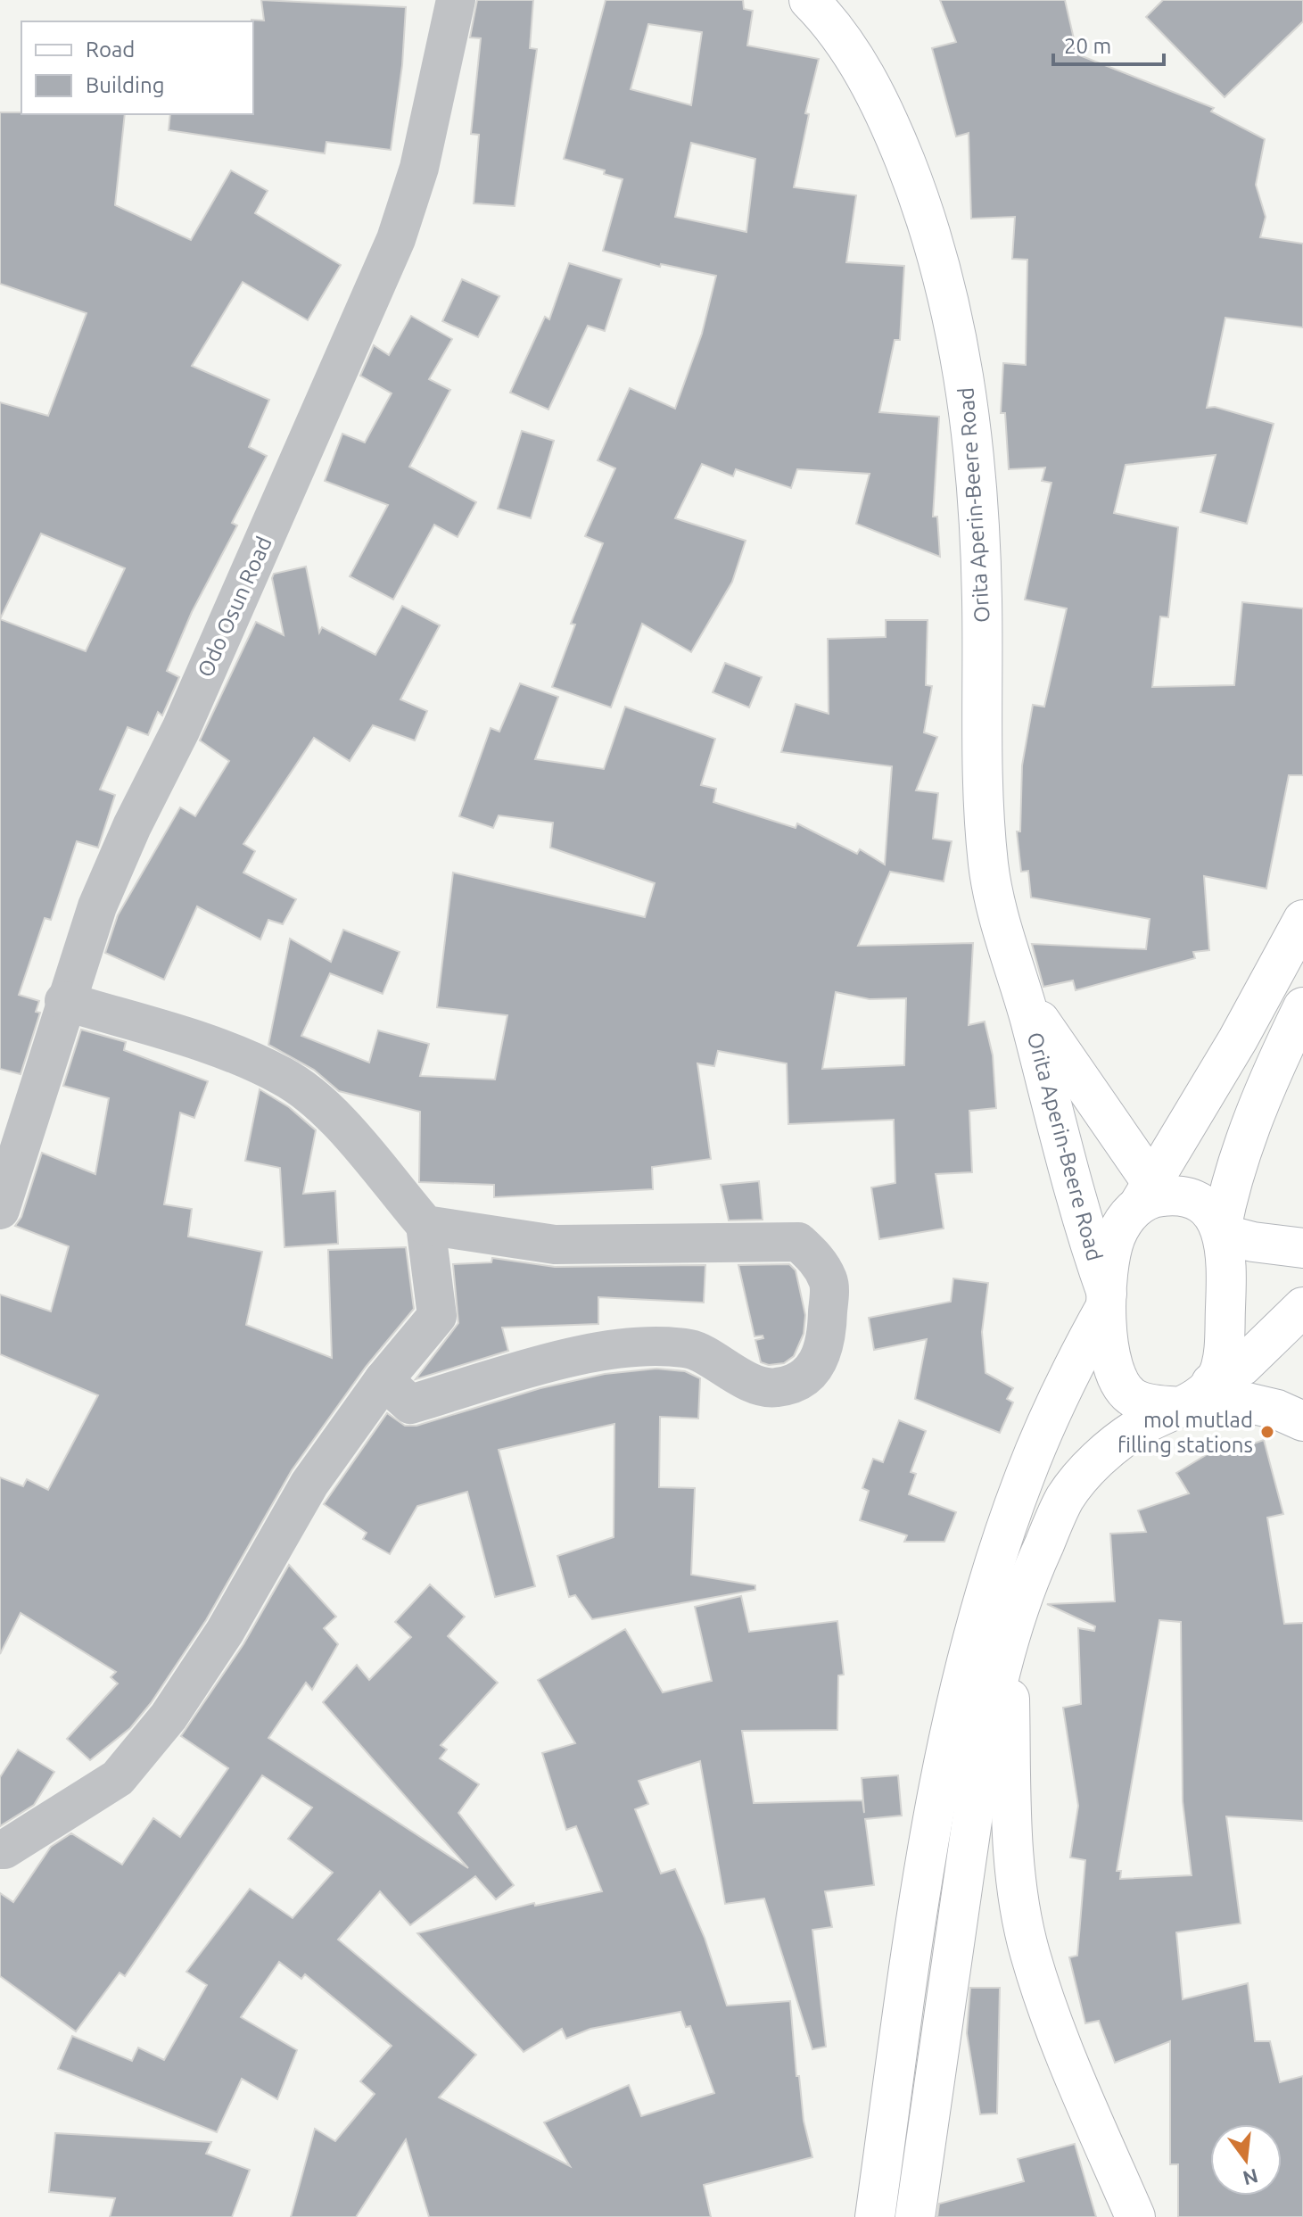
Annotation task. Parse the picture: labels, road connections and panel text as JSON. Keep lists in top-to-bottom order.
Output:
{
  "streets": {
    "main road": ["Orita Aperin-Beere Road"],
    "street": ["Odo Osun Road"]
  },
  "places": ["mol mutlad filling stations"],
  "legend": ["Road", "Building"],
  "scale_bar": "20 m",
  "north": "bottom"
}
